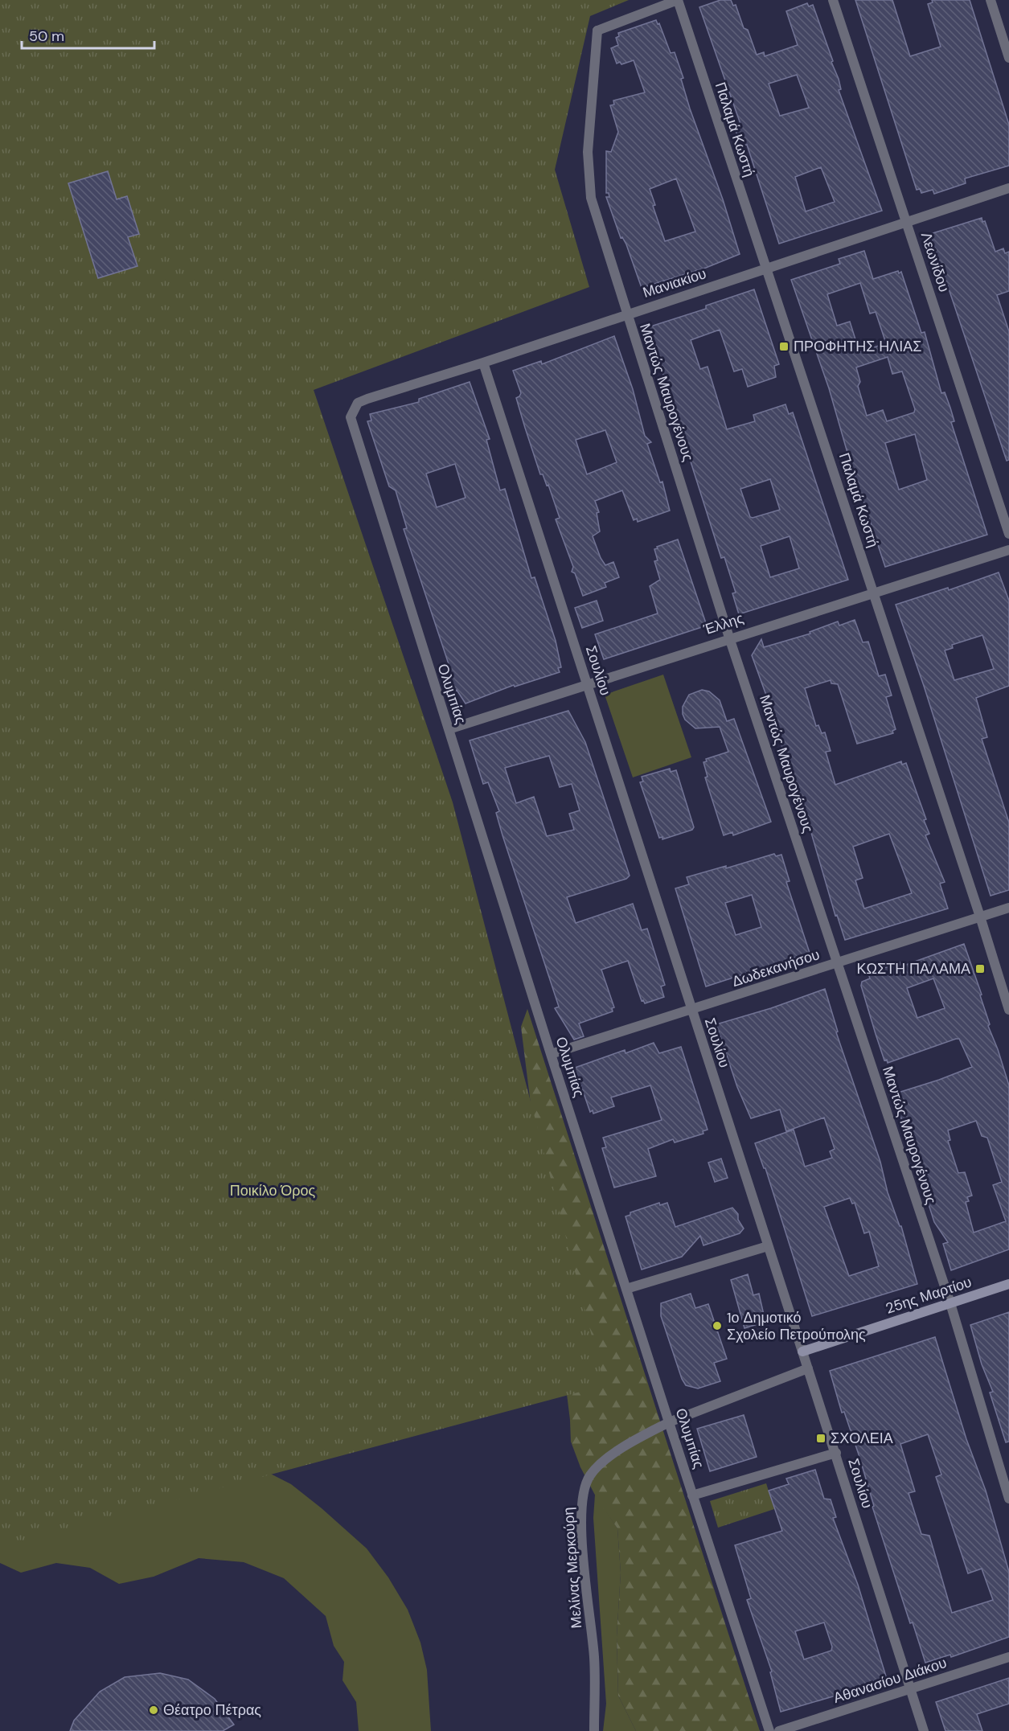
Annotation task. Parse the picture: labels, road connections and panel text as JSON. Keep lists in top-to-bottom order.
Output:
{
  "streets": {
    "main road": ["25ης Μαρτίου"],
    "street": [
      "Παλαμά Κωστή",
      "Λεωνίδου",
      "Μανιακίου",
      "Μαντώς Μαυρογένους",
      "Έλλης",
      "Σουλίου",
      "Ολυμπίας",
      "Δωδεκανήσου",
      "Μελίνας Μερκούρη",
      "Αθανασίου Διάκου"
    ]
  },
  "crossings": [
    ["Παλαμά Κωστή", "Μανιακίου"],
    ["Παλαμά Κωστή", "Μαντώς Μαυρογένους"],
    ["Παλαμά Κωστή", "Έλλης"],
    ["Παλαμά Κωστή", "Δωδεκανήσου"],
    ["Λεωνίδου", "Μανιακίου"],
    ["Μανιακίου", "Μαντώς Μαυρογένους"],
    ["Μανιακίου", "Σουλίου"],
    ["Μανιακίου", "Ολυμπίας"],
    ["Μαντώς Μαυρογένους", "Έλλης"],
    ["Μαντώς Μαυρογένους", "Δωδεκανήσου"],
    ["Μαντώς Μαυρογένους", "25ης Μαρτίου"],
    ["Έλλης", "Σουλίου"],
    ["Έλλης", "Ολυμπίας"],
    ["Σουλίου", "Δωδεκανήσου"],
    ["Σουλίου", "25ης Μαρτίου"],
    ["Σουλίου", "Μελίνας Μερκούρη"],
    ["Σουλίου", "Αθανασίου Διάκου"],
    ["Ολυμπίας", "Δωδεκανήσου"],
    ["Ολυμπίας", "Μελίνας Μερκούρη"]
  ],
  "parks": ["Ποικίλο Όρος"],
  "places": {
    "transit": ["ΠΡΟΦΗΤΗΣ ΗΛΙΑΣ", "ΚΩΣΤΗ ΠΑΛΑΜΑ", "ΣΧΟΛΕΙΑ"],
    "other": ["1ο Δημοτικό Σχολείο Πετρούπολης", "Θέατρο Πέτρας"]
  },
  "scale_bar": "50 m"
}
